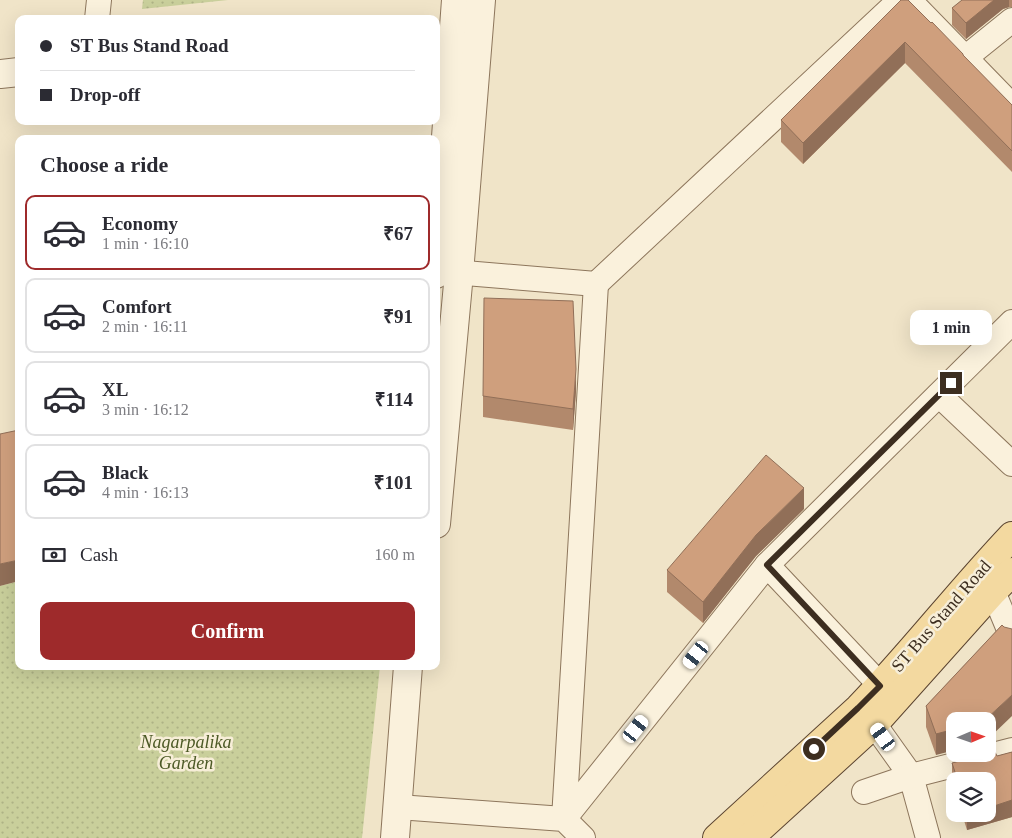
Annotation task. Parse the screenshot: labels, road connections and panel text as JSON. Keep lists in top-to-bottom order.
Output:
{
  "streets": {
    "main road": ["ST Bus Stand Road"]
  },
  "parks": ["Nagarpalika Garden"],
  "north": "right",
  "page": {
    "banner": ["ST Bus Stand Road", "Drop-off"],
    "heading": "Choose a ride",
    "list": [
      {
        "name": "Economy",
        "note": "1 min · 16:10",
        "value": "₹67"
      },
      {
        "name": "Comfort",
        "note": "2 min · 16:11",
        "value": "₹91"
      },
      {
        "name": "XL",
        "note": "3 min · 16:12",
        "value": "₹114"
      },
      {
        "name": "Black",
        "note": "4 min · 16:13",
        "value": "₹101"
      }
    ],
    "bubble": "1 min",
    "pay": ["Cash", "160 m"],
    "buttons": "Confirm"
  }
}
